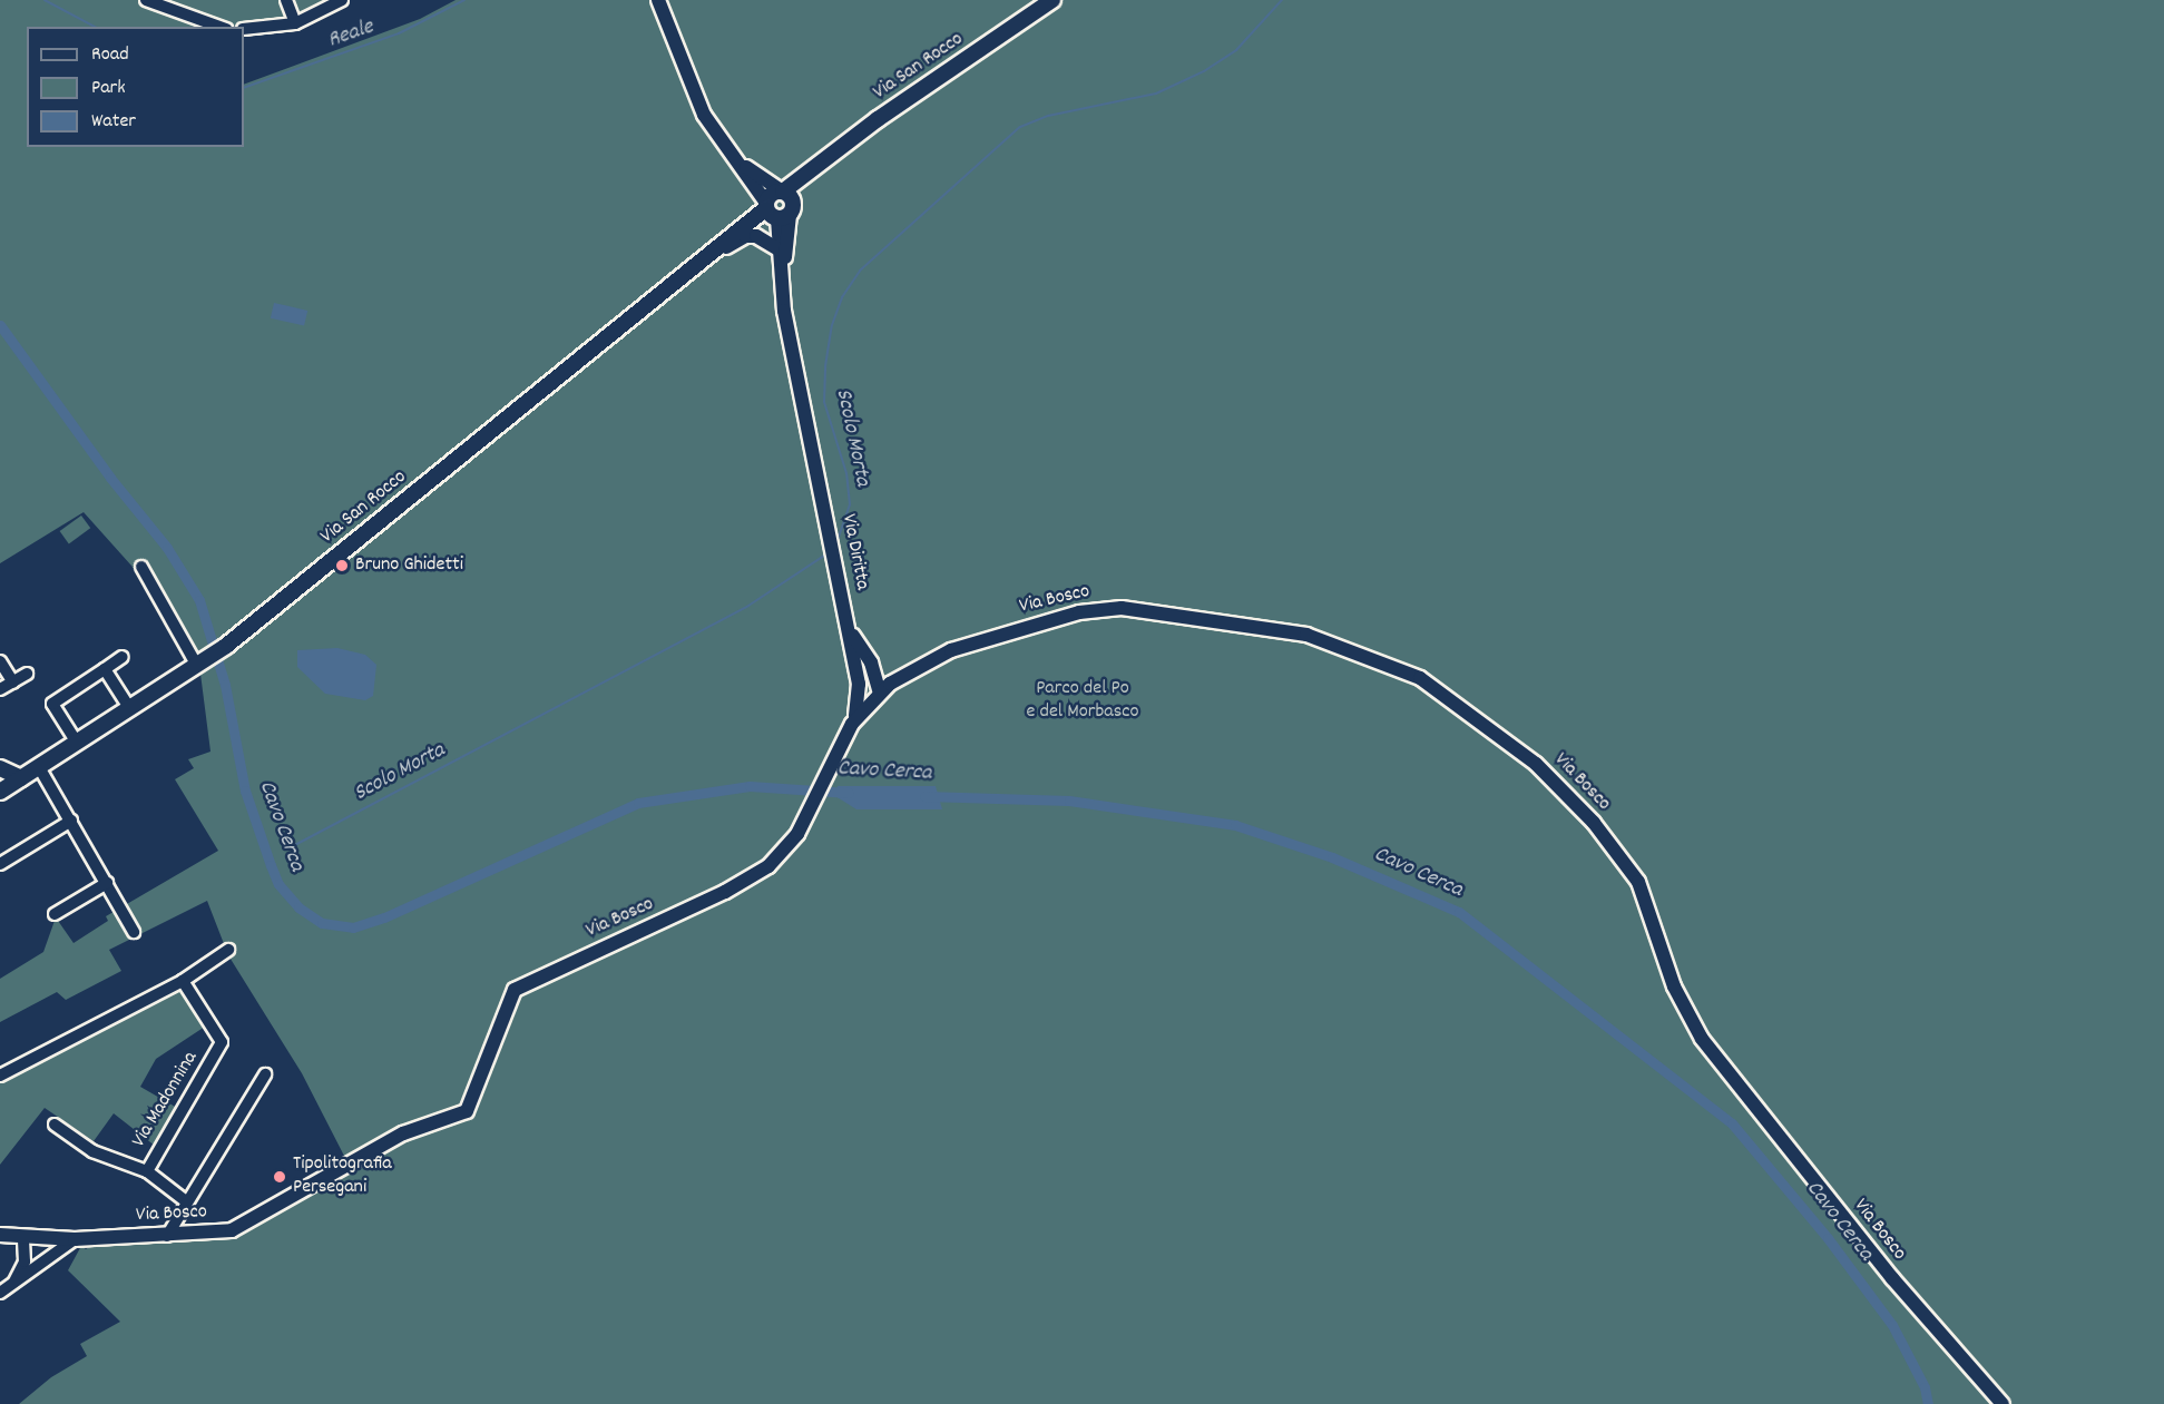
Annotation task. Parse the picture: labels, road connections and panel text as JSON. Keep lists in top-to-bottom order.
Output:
{
  "streets": {
    "main road": ["Via San Rocco"],
    "street": ["Via Diritta", "Via Bosco", "Via Madonnina"]
  },
  "crossings": [
    ["Via San Rocco", "Via Diritta"],
    ["Via Diritta", "Via Bosco"]
  ],
  "water": ["Reale", "Scolo Morta", "Cavo Cerca"],
  "parks": ["Parco del Po e del Morbasco"],
  "places": ["Bruno Ghidetti", "Tipolitografia Persegani"],
  "legend": ["Road", "Park", "Water"]
}
